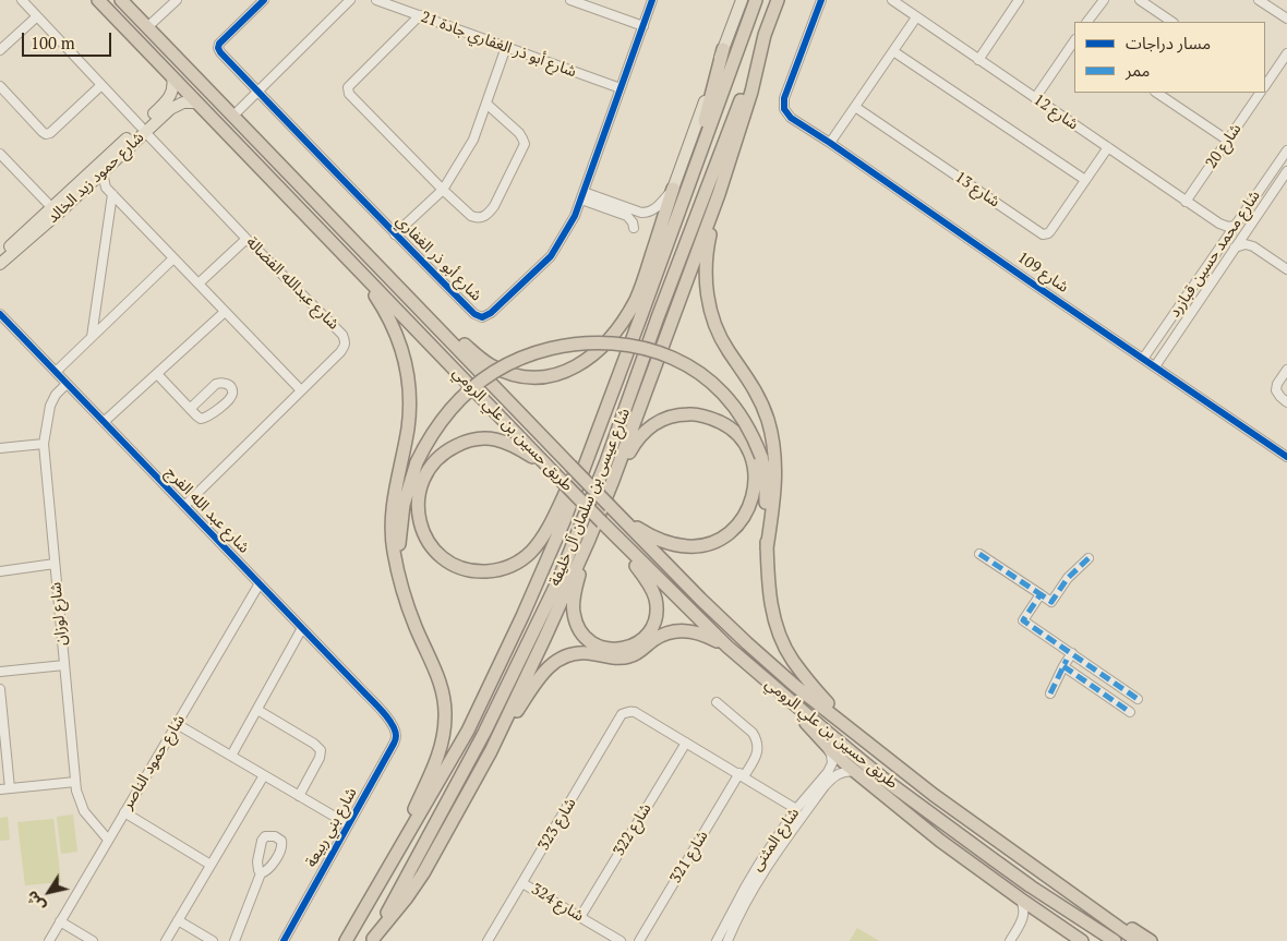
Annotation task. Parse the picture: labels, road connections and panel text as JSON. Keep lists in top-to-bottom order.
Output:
{
  "streets": {
    "highway": ["طريق حسين بن علي الرومي", "شارع عيسى بن سلمان آل خليفة"],
    "main road": ["شارع حمود زيد الخالد"],
    "street": [
      "شارع أبو ذر الغفاري جادة 21",
      "شارع 12",
      "شارع 20",
      "شارع 13",
      "شارع محمد حسين قبازرد",
      "شارع أبو ذر الغفاري",
      "شارع 109",
      "شارع عبدالله الفضالة",
      "شارع عبد الله الفرج",
      "شارع لوزان",
      "شارع حمود الناصر",
      "شارع 323",
      "شارع بني ربيعة",
      "شارع 322",
      "شارع المثنى",
      "شارع 321",
      "شارع 324"
    ]
  },
  "crossings": [
    ["شارع أبو ذر الغفاري جادة 21", "شارع أبو ذر الغفاري"],
    ["شارع 12", "شارع 20"],
    ["شارع 12", "شارع 13"],
    ["شارع 12", "شارع محمد حسين قبازرد"],
    ["شارع حمود زيد الخالد", "شارع عبدالله الفضالة"],
    ["شارع حمود زيد الخالد", "طريق حسين بن علي الرومي"],
    ["شارع محمد حسين قبازرد", "شارع 109"],
    ["شارع عبدالله الفضالة", "شارع عبد الله الفرج"],
    ["شارع عبد الله الفرج", "شارع لوزان"],
    ["شارع عبد الله الفرج", "شارع حمود الناصر"],
    ["شارع عبد الله الفرج", "شارع بني ربيعة"],
    ["شارع لوزان", "شارع حمود الناصر"],
    ["شارع 323", "شارع 322"],
    ["شارع 323", "شارع 324"],
    ["شارع 322", "شارع 324"]
  ],
  "legend": ["مسار دراجات", "ممر"],
  "scale_bar": "100 m",
  "north": "bottom left"
}
